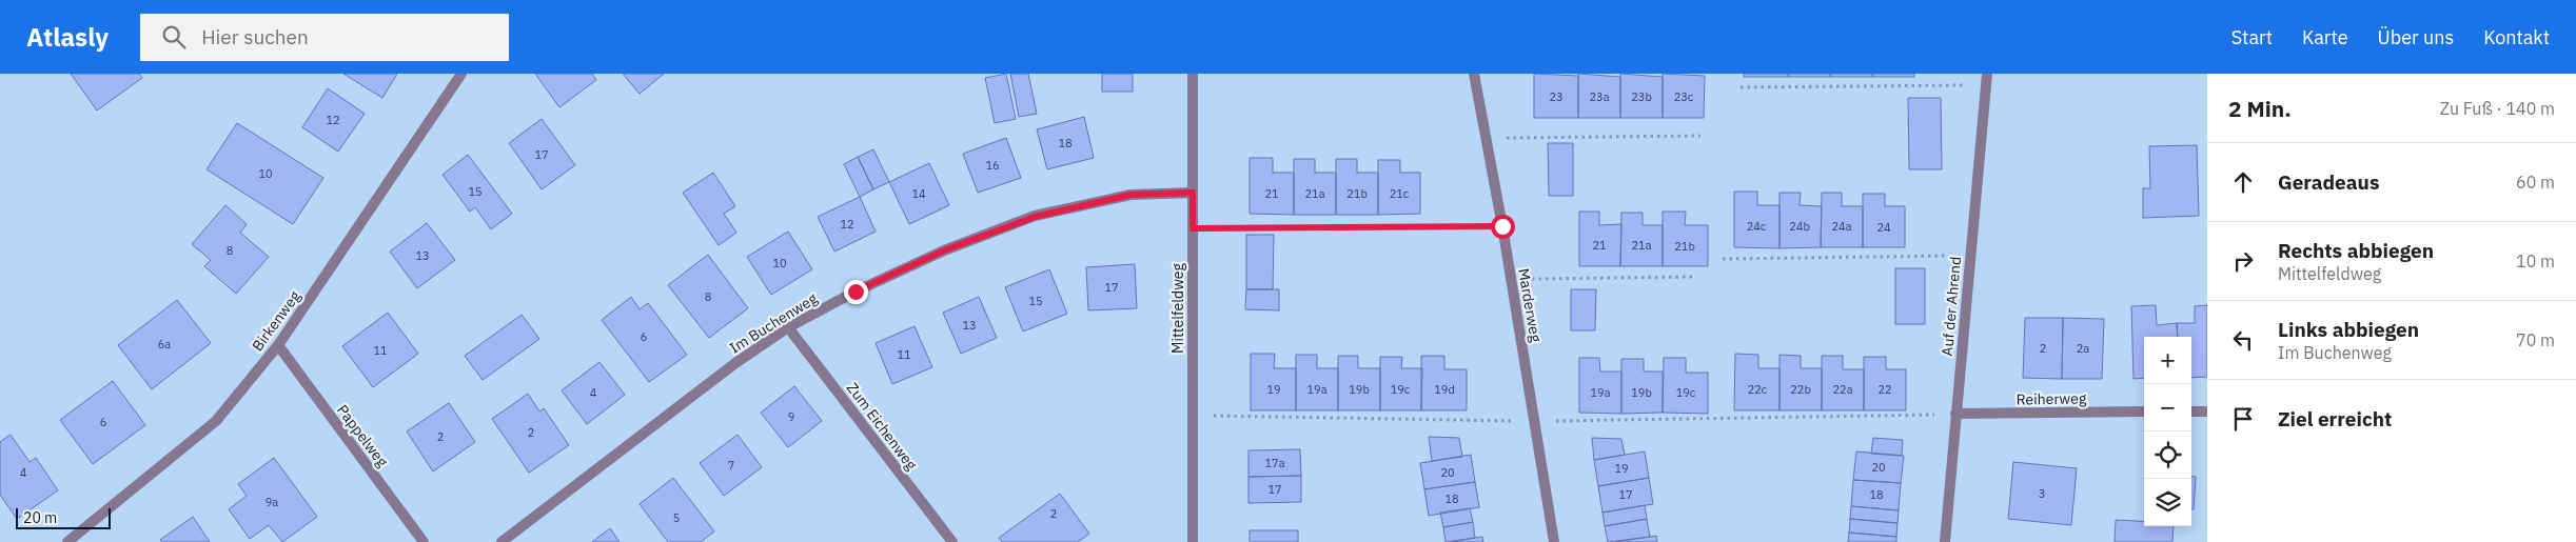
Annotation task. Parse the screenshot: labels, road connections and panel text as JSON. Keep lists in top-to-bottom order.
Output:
{
  "streets": {
    "street": [
      "Marderweg",
      "Auf der Ahrend",
      "Mittelfeldweg",
      "Birkenweg",
      "Im Buchenweg",
      "Reiherweg",
      "Zum Eichenweg",
      "Pappelweg"
    ]
  },
  "crossings": [
    ["Auf der Ahrend", "Reiherweg"],
    ["Mittelfeldweg", "Im Buchenweg"],
    ["Birkenweg", "Pappelweg"],
    ["Im Buchenweg", "Zum Eichenweg"]
  ],
  "house_numbers": [
    "23",
    "23a",
    "23b",
    "23c",
    "12",
    "18",
    "17",
    "16",
    "10",
    "15",
    "14",
    "21",
    "21a",
    "21b",
    "21c",
    "12",
    "24c",
    "24b",
    "24a",
    "24",
    "21",
    "21a",
    "21b",
    "8",
    "13",
    "10",
    "17",
    "8",
    "15",
    "13",
    "6",
    "6a",
    "2",
    "2a",
    "11",
    "11",
    "19",
    "19a",
    "19b",
    "19c",
    "19d",
    "22c",
    "22b",
    "22a",
    "22",
    "4",
    "19a",
    "19b",
    "19c",
    "9",
    "6",
    "2",
    "2",
    "17a",
    "7",
    "20",
    "19",
    "4",
    "20",
    "17",
    "3",
    "17",
    "18",
    "18",
    "9a",
    "2",
    "5"
  ],
  "scale_bar": "20 m",
  "page": {
    "header": "Atlasly",
    "search": "Hier suchen",
    "nav": [
      "Start",
      "Karte",
      "Über uns",
      "Kontakt"
    ],
    "heading": ["2 Min.", "Zu Fuß · 140 m"],
    "list": [
      ["Geradeaus", "60 m"],
      ["Rechts abbiegen", "Mittelfeldweg", "10 m"],
      ["Links abbiegen", "Im Buchenweg", "70 m"],
      "Ziel erreicht"
    ],
    "map_buttons": ["+", "−"],
    "scale": "20 m"
  }
}
